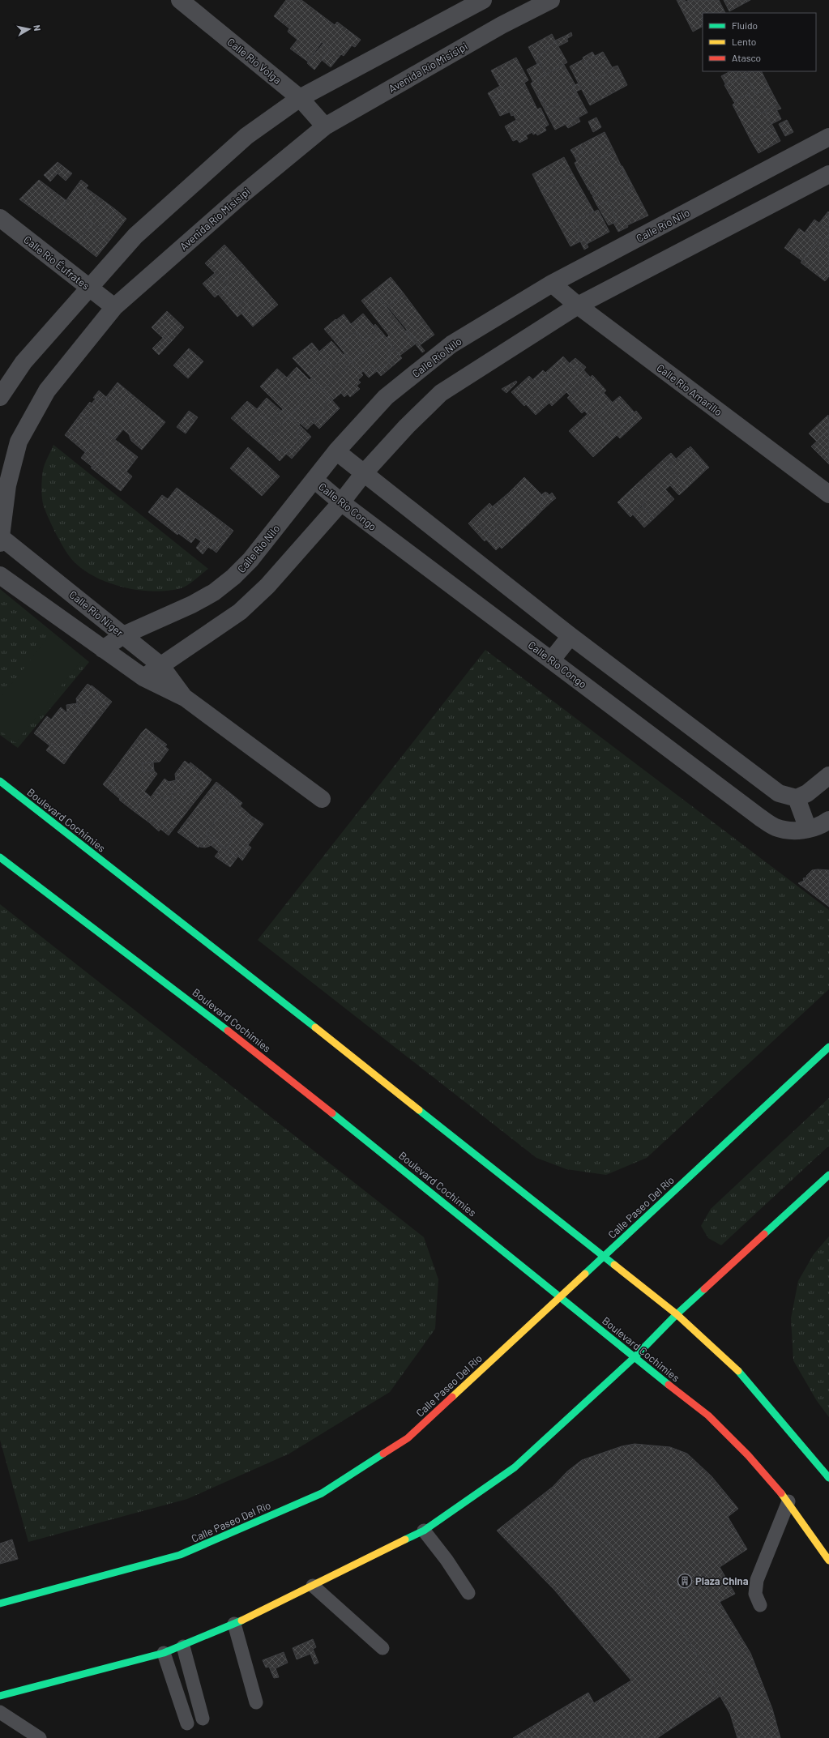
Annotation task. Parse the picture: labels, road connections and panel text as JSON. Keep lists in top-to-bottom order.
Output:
{
  "streets": {
    "main road": ["Boulevard Cochimies", "Calle Paseo Del Río"],
    "street": [
      "Calle Río Volga",
      "Avenida Río Misisipi",
      "Calle Río Nilo",
      "Calle Río Éufrates",
      "Calle Río Amarillo",
      "Calle Río Congo",
      "Calle Río Niger"
    ]
  },
  "crossings": [
    ["Calle Río Volga", "Avenida Río Misisipi"],
    ["Avenida Río Misisipi", "Calle Río Éufrates"],
    ["Avenida Río Misisipi", "Calle Río Niger"],
    ["Calle Río Nilo", "Calle Río Amarillo"],
    ["Calle Río Nilo", "Calle Río Congo"],
    ["Calle Río Nilo", "Calle Río Niger"],
    ["Boulevard Cochimies", "Calle Paseo Del Río"]
  ],
  "places": {
    "building": ["Plaza China"]
  },
  "legend": ["Fluido", "Lento", "Atasco"],
  "north": "right"
}
